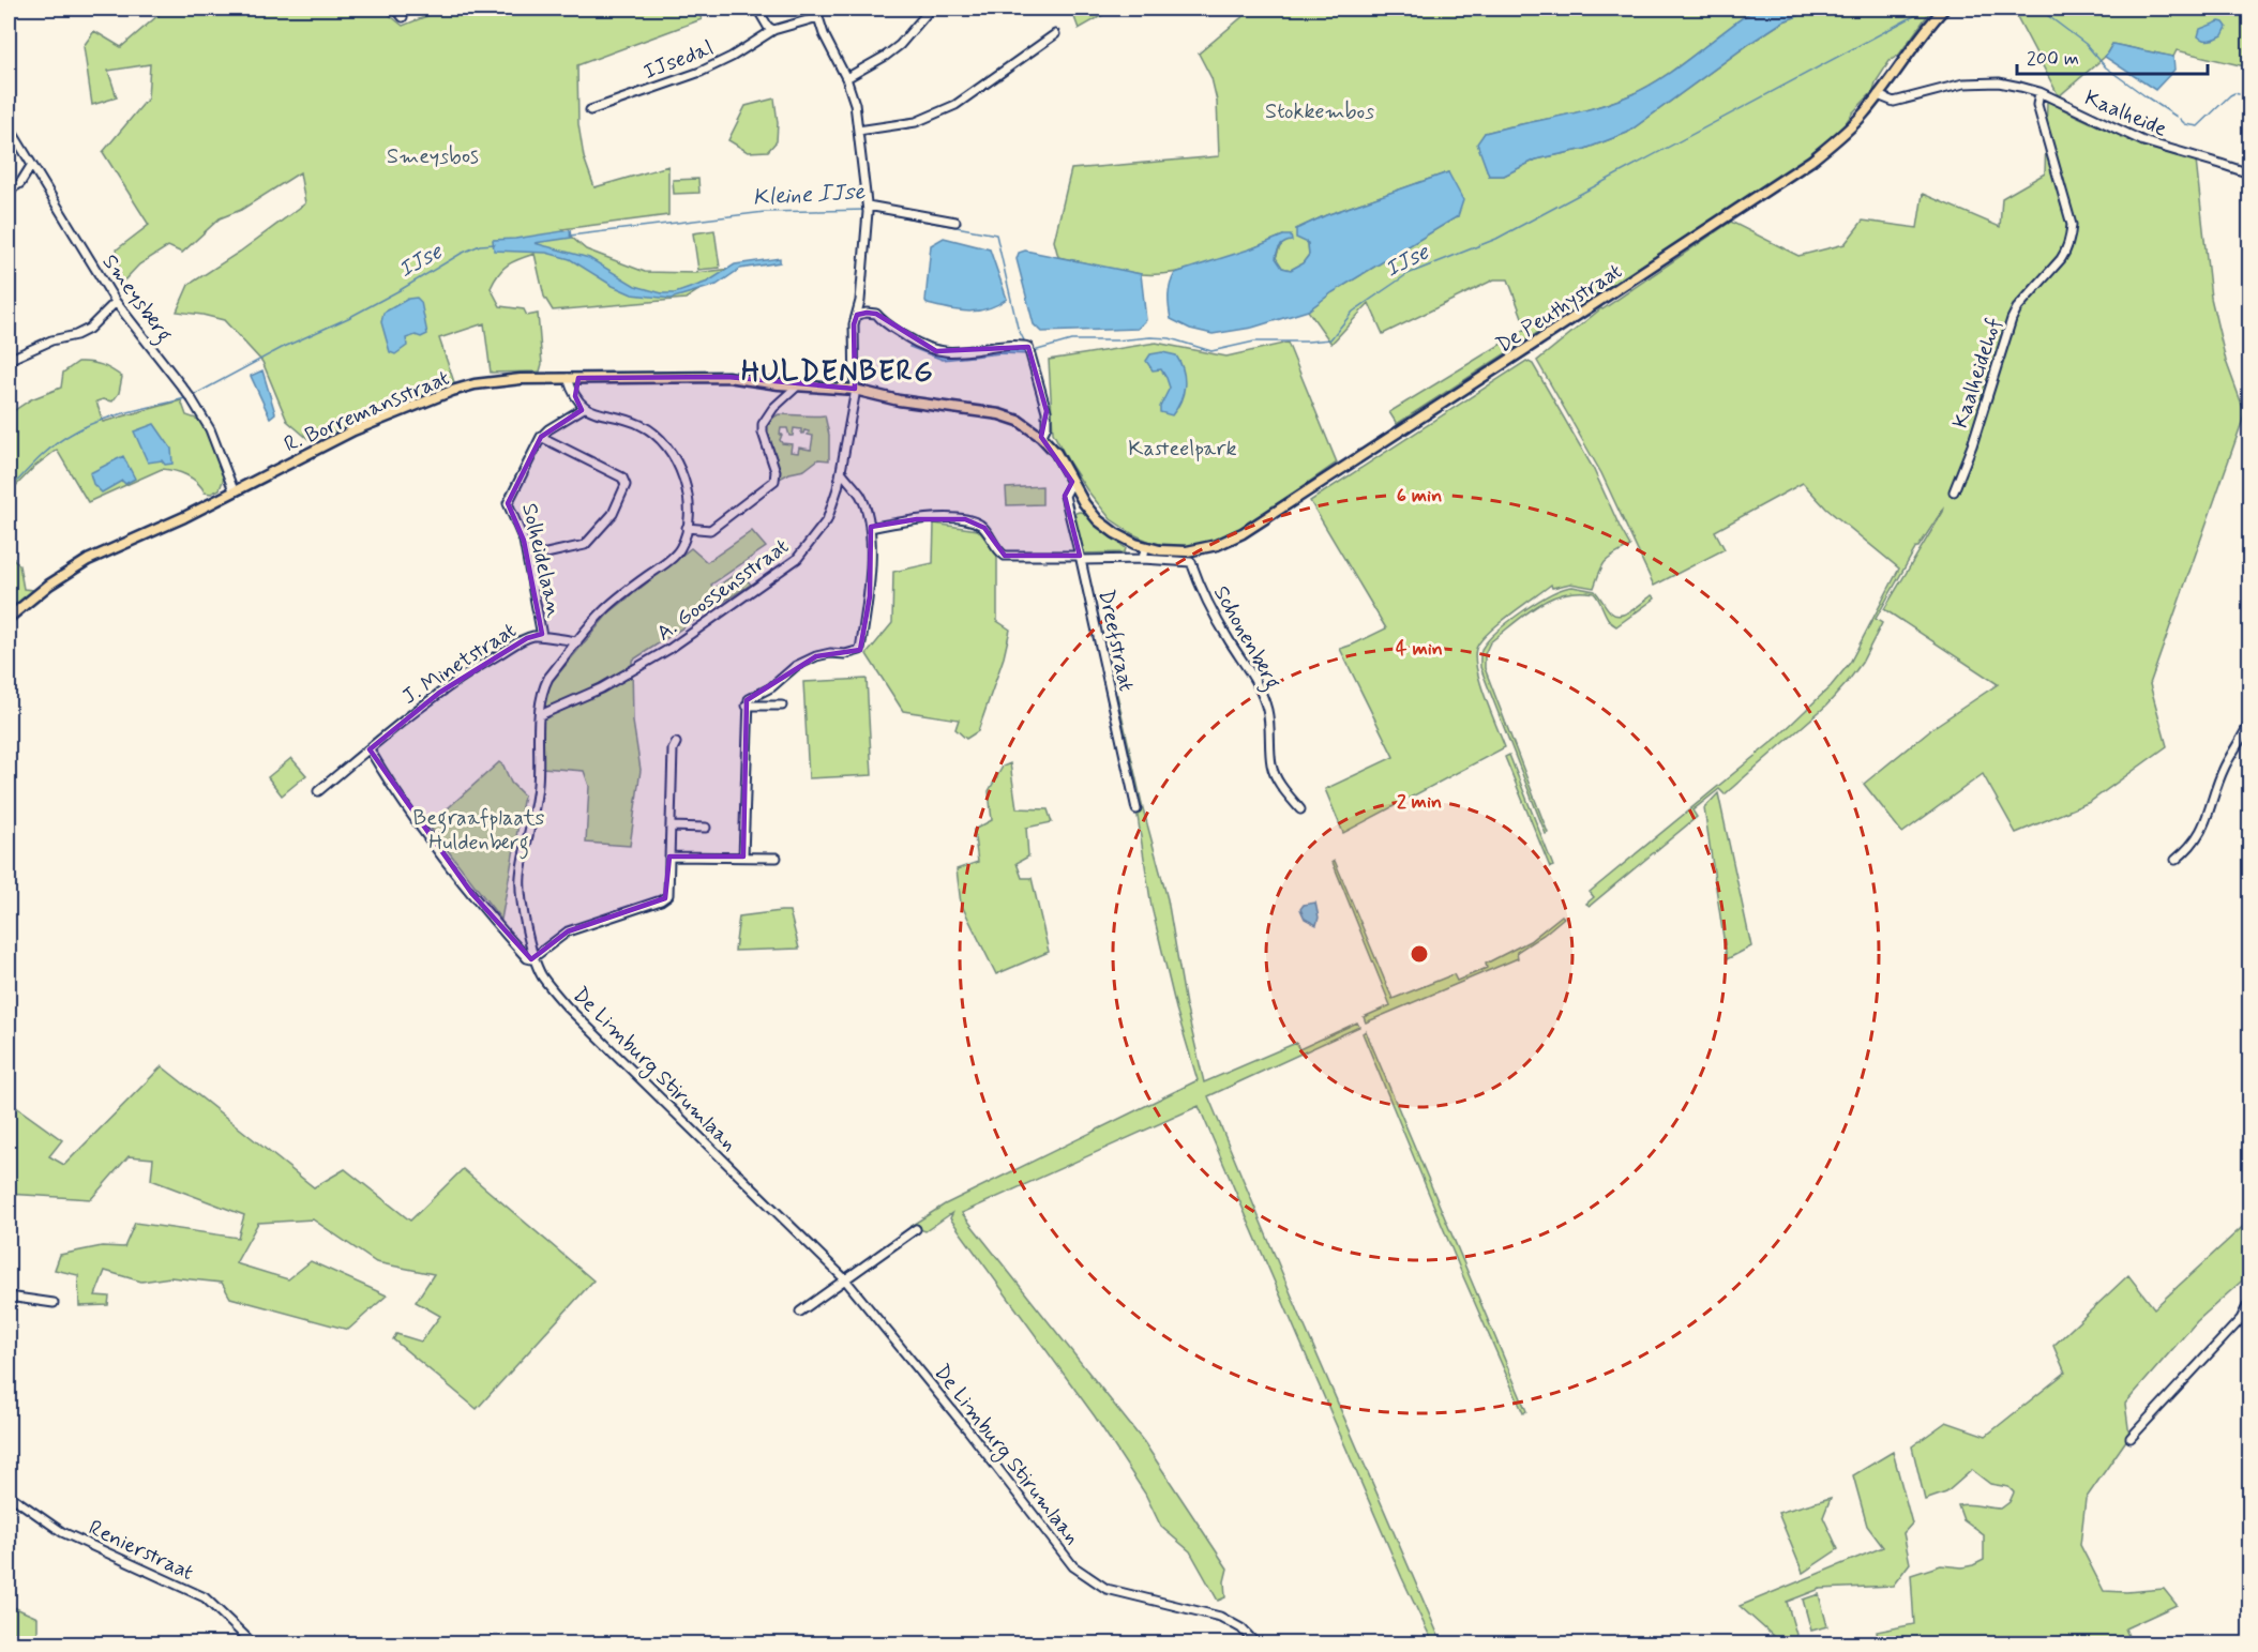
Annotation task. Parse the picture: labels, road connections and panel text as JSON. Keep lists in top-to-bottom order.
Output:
{
  "streets": {
    "main road": ["De Peuthystraat", "R. Borremansstraat"],
    "street": [
      "IJsedal",
      "Kaalheide",
      "Smeysberg",
      "Kaalheidehof",
      "Solheidelaan",
      "A. Goossensstraat",
      "Schonenberg",
      "Dreefstraat",
      "J. Minetstraat",
      "De Limburg Stirumlaan",
      "Renierstraat"
    ]
  },
  "crossings": [
    ["IJsedal", "A. Goossensstraat"],
    ["Kaalheide", "De Peuthystraat"],
    ["Kaalheide", "Kaalheidehof"],
    ["Smeysberg", "R. Borremansstraat"],
    ["De Peuthystraat", "R. Borremansstraat"],
    ["De Peuthystraat", "A. Goossensstraat"],
    ["De Peuthystraat", "Dreefstraat"],
    ["R. Borremansstraat", "A. Goossensstraat"],
    ["Solheidelaan", "J. Minetstraat"],
    ["Solheidelaan", "De Limburg Stirumlaan"],
    ["A. Goossensstraat", "De Limburg Stirumlaan"],
    ["J. Minetstraat", "De Limburg Stirumlaan"]
  ],
  "districts": ["HULDENBERG"],
  "water": ["Kleine IJse", "IJse"],
  "parks": [
    "Stokkembos",
    "Smeysbos",
    "Kasteelpark",
    "Begraafplaats Huldenberg"
  ],
  "scale_bar": "200 m",
  "rings": ["6 min", "4 min", "2 min"]
}
